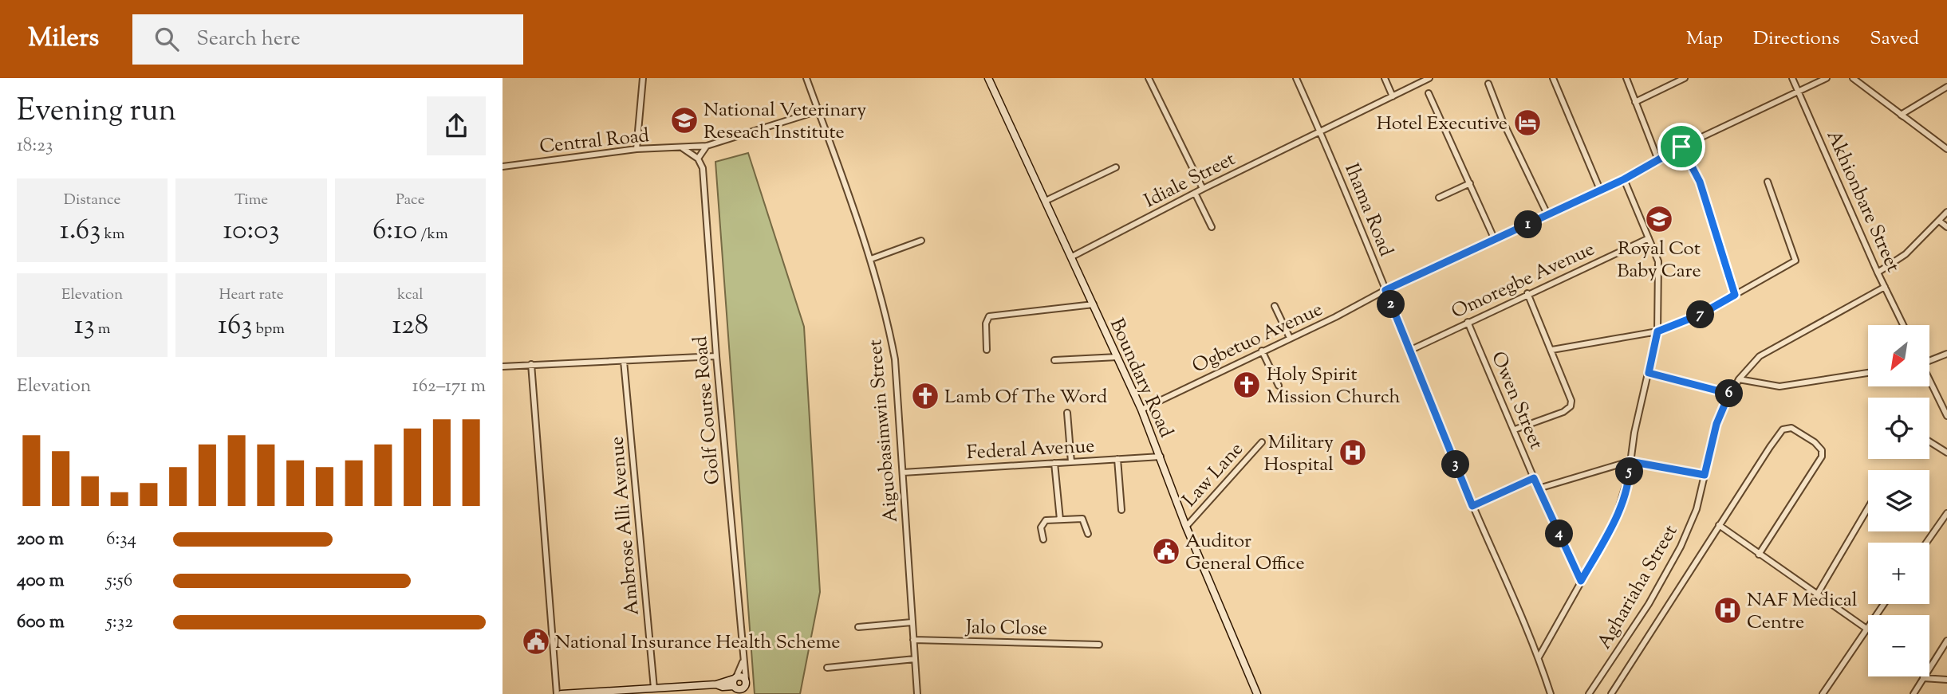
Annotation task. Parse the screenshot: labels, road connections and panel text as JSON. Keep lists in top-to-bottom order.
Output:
{
  "streets": {
    "street": [
      "Central Road",
      "Idiale Street",
      "Akhionbare Street",
      "Ihama Road",
      "Omoregbe Avenue",
      "Ogbetuo Avenue",
      "Boundary Road",
      "Owen Street",
      "Golf Course Road",
      "Aiguobasimwin Street",
      "Federal Avenue",
      "Law Lane",
      "Ambrose Alli Avenue",
      "Aghariaha Street",
      "Jalo Close"
    ]
  },
  "crossings": [
    ["Central Road", "Aiguobasimwin Street"],
    ["Idiale Street", "Ihama Road"],
    ["Idiale Street", "Boundary Road"],
    ["Akhionbare Street", "Ogbetuo Avenue"],
    ["Akhionbare Street", "Aghariaha Street"],
    ["Ihama Road", "Omoregbe Avenue"],
    ["Ihama Road", "Ogbetuo Avenue"],
    ["Omoregbe Avenue", "Owen Street"],
    ["Ogbetuo Avenue", "Boundary Road"],
    ["Boundary Road", "Federal Avenue"],
    ["Boundary Road", "Law Lane"],
    ["Aiguobasimwin Street", "Federal Avenue"],
    ["Aiguobasimwin Street", "Jalo Close"]
  ],
  "places": {
    "school or university": ["National Veterinary Reseach Institute", "Royal Cot Baby Care"],
    "hotel": ["Hotel Executive"],
    "church": ["Holy Spirit Mission Church", "Lamb Of The Word"],
    "hospital": ["Military Hospital", "NAF Medical Centre"],
    "public building": ["Auditor General Office", "National Insurance Health Scheme"]
  },
  "north": "bottom left",
  "page": {
    "header": "Milers",
    "search": "Search here",
    "nav": ["Map", "Directions", "Saved"],
    "heading": ["Evening run", "18:23"],
    "stats": [
      ["Distance", "1.63 km"],
      ["Time", "10:03"],
      ["Pace", "6:10 /km"],
      ["Elevation", "13 m"],
      ["Heart rate", "163 bpm"],
      ["kcal", "128"]
    ],
    "pins": [
      "1",
      "2",
      "7",
      "6",
      "3",
      "5",
      "4"
    ],
    "map_buttons": ["+", "−"],
    "chart": ["Elevation", "162–171 m"],
    "list": [
      {
        "name": "200 m",
        "note": "6:34"
      },
      {
        "name": "400 m",
        "note": "5:56"
      },
      {
        "name": "600 m",
        "note": "5:32"
      }
    ]
  }
}
